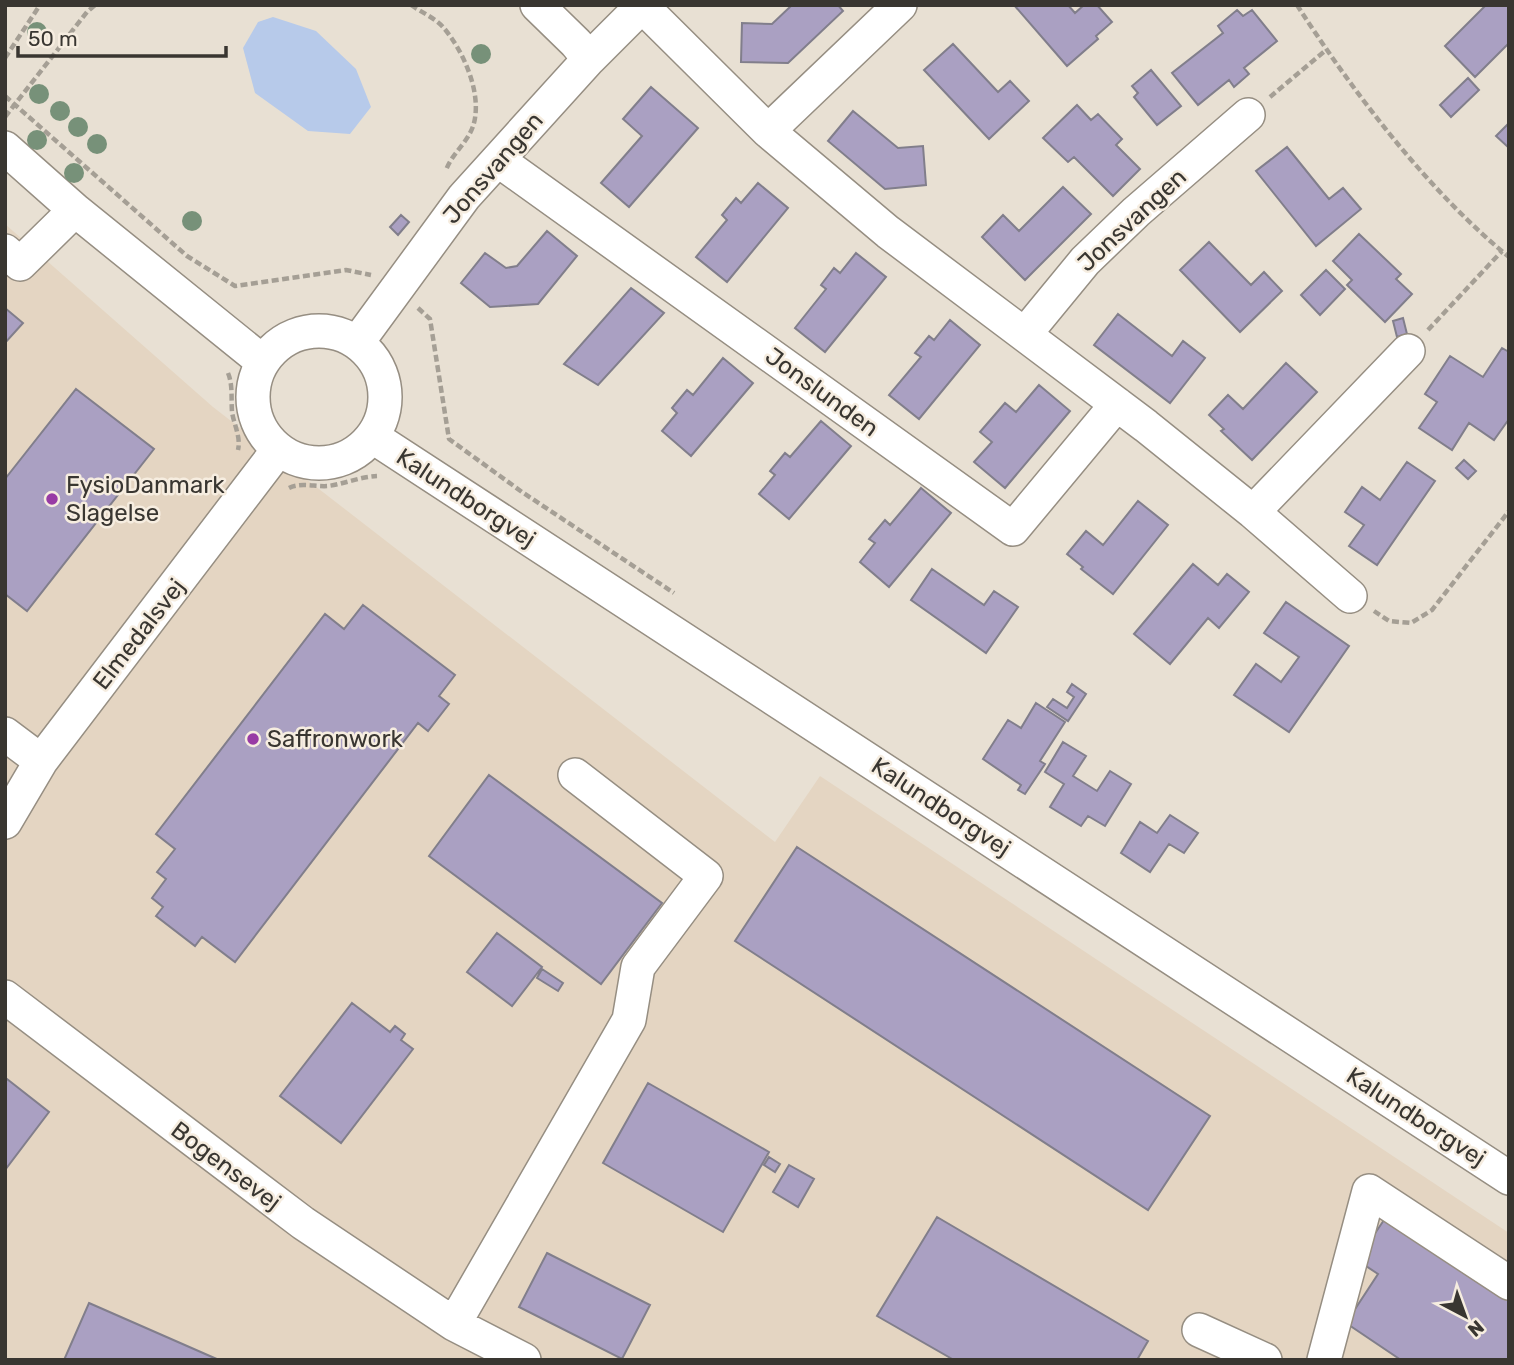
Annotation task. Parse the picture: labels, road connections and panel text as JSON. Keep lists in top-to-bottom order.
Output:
{
  "streets": {
    "street": [
      "Jonsvangen",
      "Jonslunden",
      "Kalundborgvej",
      "Elmedalsvej",
      "Bogensevej"
    ]
  },
  "crossings": [
    ["Jonsvangen", "Jonslunden"],
    ["Jonsvangen", "Kalundborgvej"],
    ["Jonsvangen", "Elmedalsvej"],
    ["Kalundborgvej", "Elmedalsvej"]
  ],
  "places": ["FysioDanmark Slagelse", "Saffronwork"],
  "scale_bar": "50 m",
  "north": "bottom right"
}
